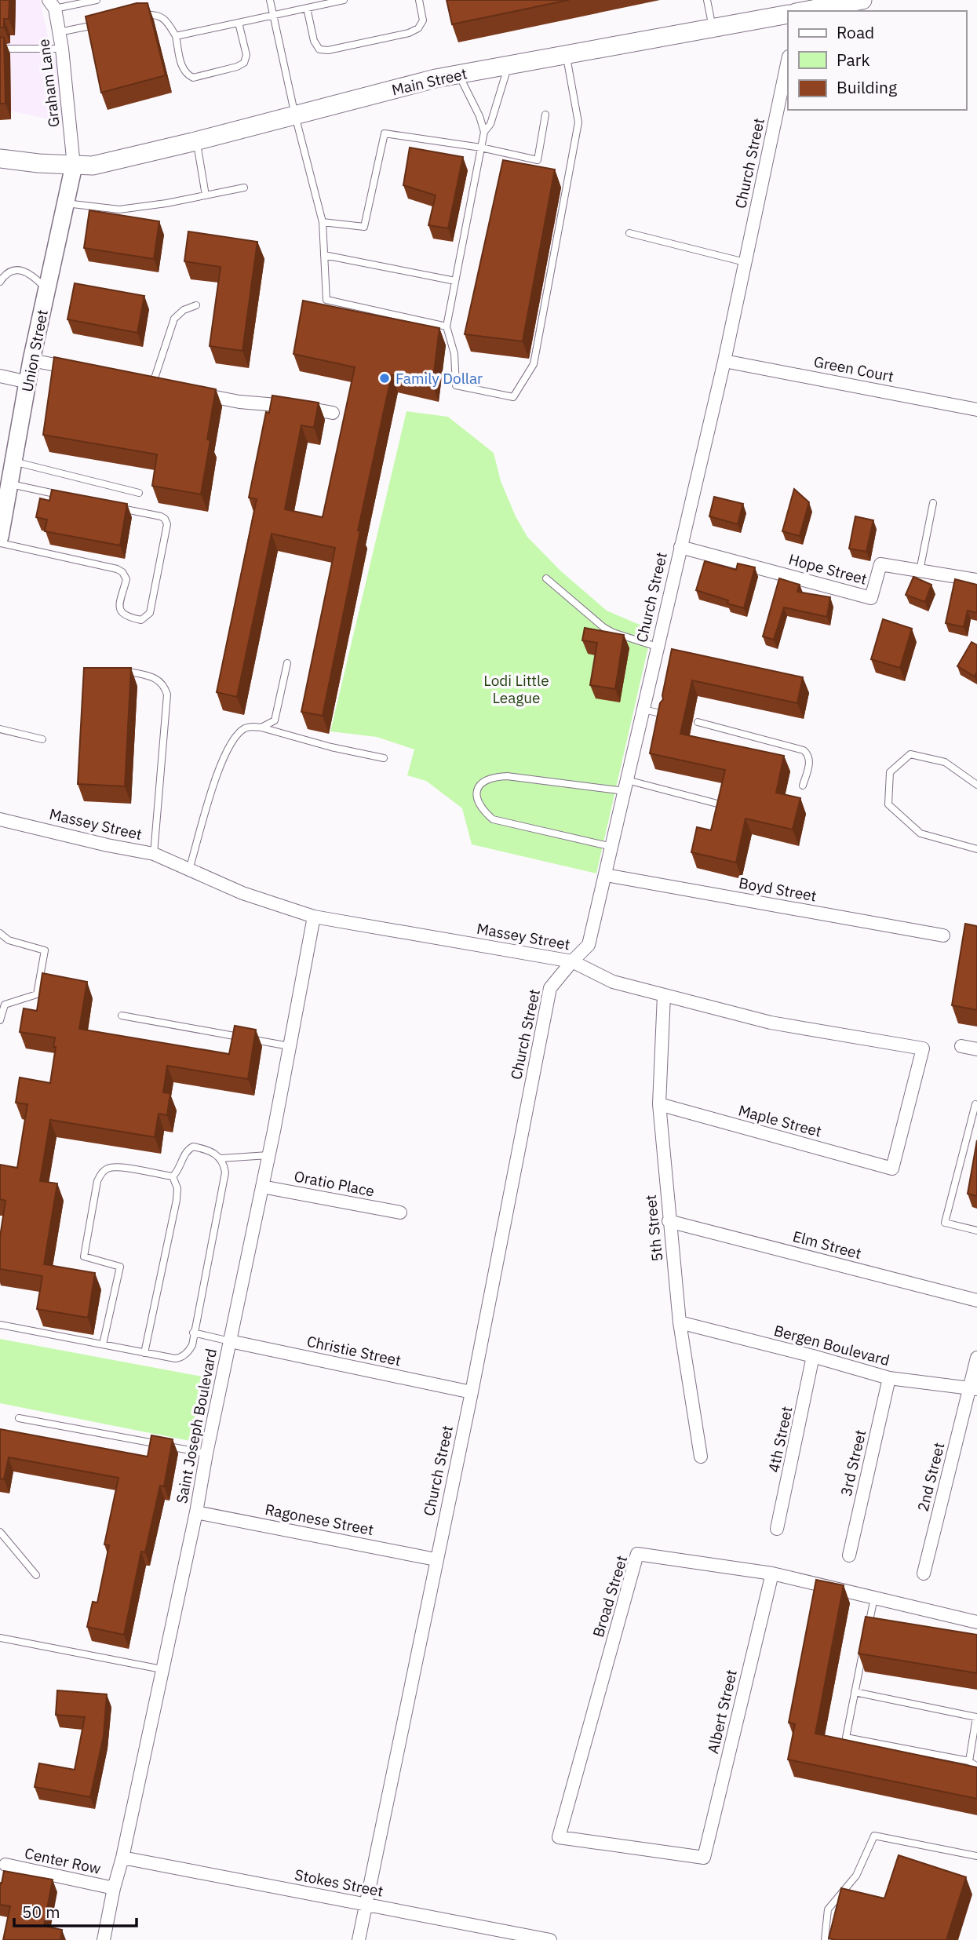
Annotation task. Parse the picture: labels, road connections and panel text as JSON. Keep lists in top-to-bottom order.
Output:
{
  "streets": {
    "main road": ["Main Street"],
    "street": [
      "Graham Lane",
      "Church Street",
      "Union Street",
      "Green Court",
      "Hope Street",
      "Massey Street",
      "Boyd Street",
      "Maple Street",
      "Oratio Place",
      "5th Street",
      "Elm Street",
      "Bergen Boulevard",
      "Christie Street",
      "Saint Joseph Boulevard",
      "4th Street",
      "3rd Street",
      "2nd Street",
      "Ragonese Street",
      "Broad Street",
      "Albert Street",
      "Center Row",
      "Stokes Street"
    ]
  },
  "crossings": [
    ["Main Street", "Graham Lane"],
    ["Main Street", "Union Street"],
    ["Graham Lane", "Union Street"],
    ["Church Street", "Green Court"],
    ["Church Street", "Hope Street"],
    ["Church Street", "Massey Street"],
    ["Church Street", "Boyd Street"],
    ["Church Street", "Christie Street"],
    ["Church Street", "Ragonese Street"],
    ["Church Street", "Stokes Street"],
    ["Massey Street", "Maple Street"],
    ["Massey Street", "5th Street"],
    ["Massey Street", "Saint Joseph Boulevard"],
    ["Maple Street", "5th Street"],
    ["Oratio Place", "Saint Joseph Boulevard"],
    ["5th Street", "Elm Street"],
    ["5th Street", "Bergen Boulevard"],
    ["Bergen Boulevard", "4th Street"],
    ["Bergen Boulevard", "3rd Street"],
    ["Bergen Boulevard", "2nd Street"],
    ["Christie Street", "Saint Joseph Boulevard"],
    ["Saint Joseph Boulevard", "Ragonese Street"],
    ["Saint Joseph Boulevard", "Center Row"],
    ["Saint Joseph Boulevard", "Stokes Street"],
    ["Broad Street", "Albert Street"]
  ],
  "parks": ["Lodi Little League"],
  "places": ["Family Dollar"],
  "legend": ["Road", "Park", "Building"],
  "scale_bar": "50 m"
}
